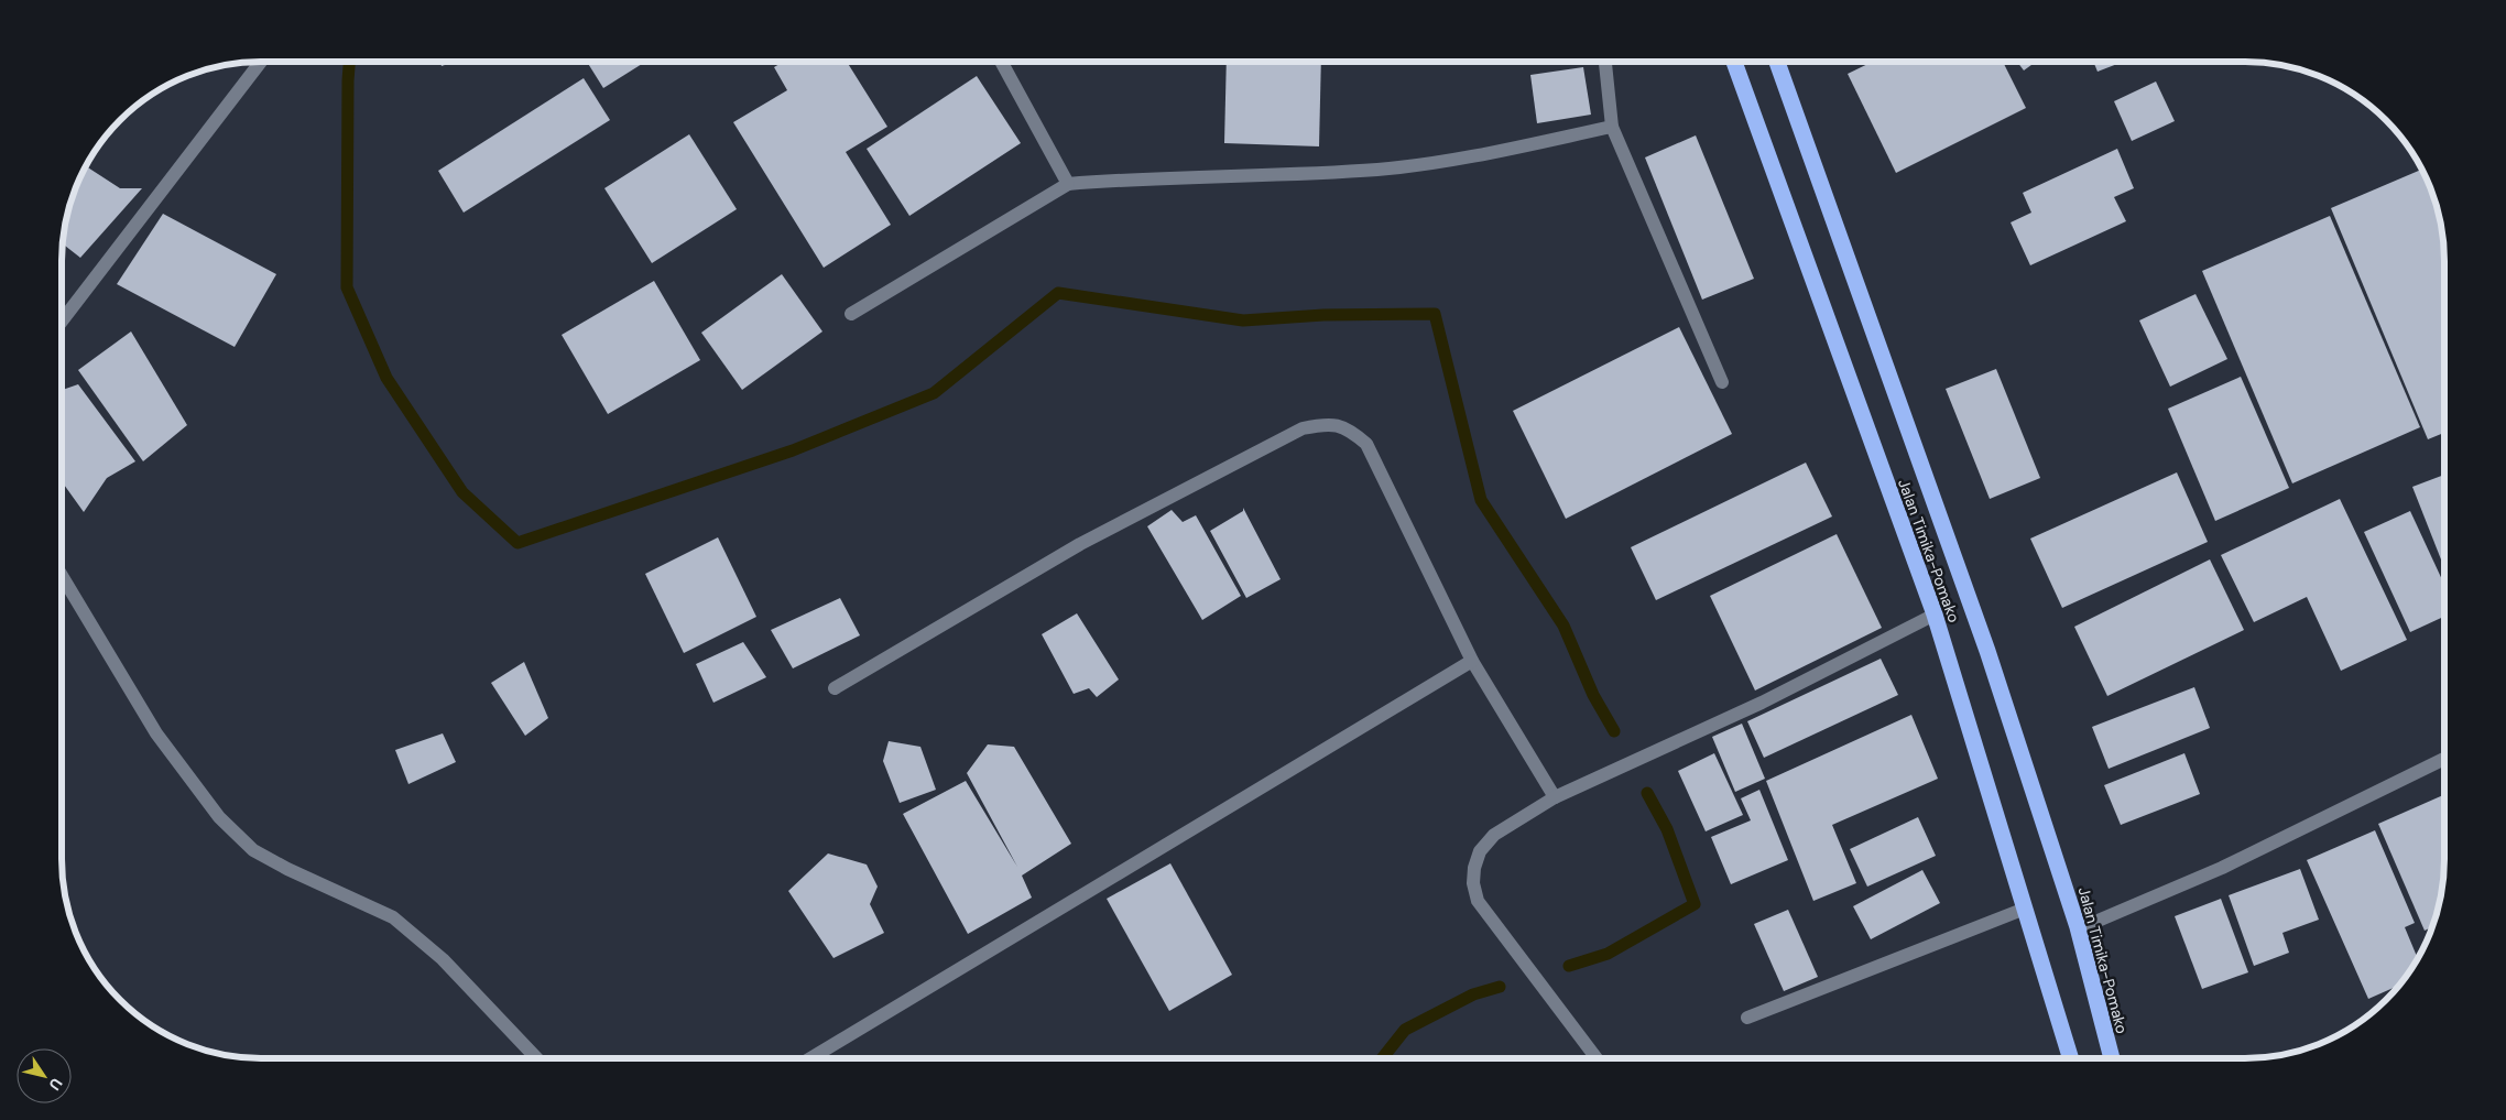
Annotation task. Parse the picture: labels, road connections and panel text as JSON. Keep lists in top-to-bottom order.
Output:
{
  "streets": {
    "highway": ["Jalan Timika-Pomako"]
  },
  "north": "bottom right"
}
